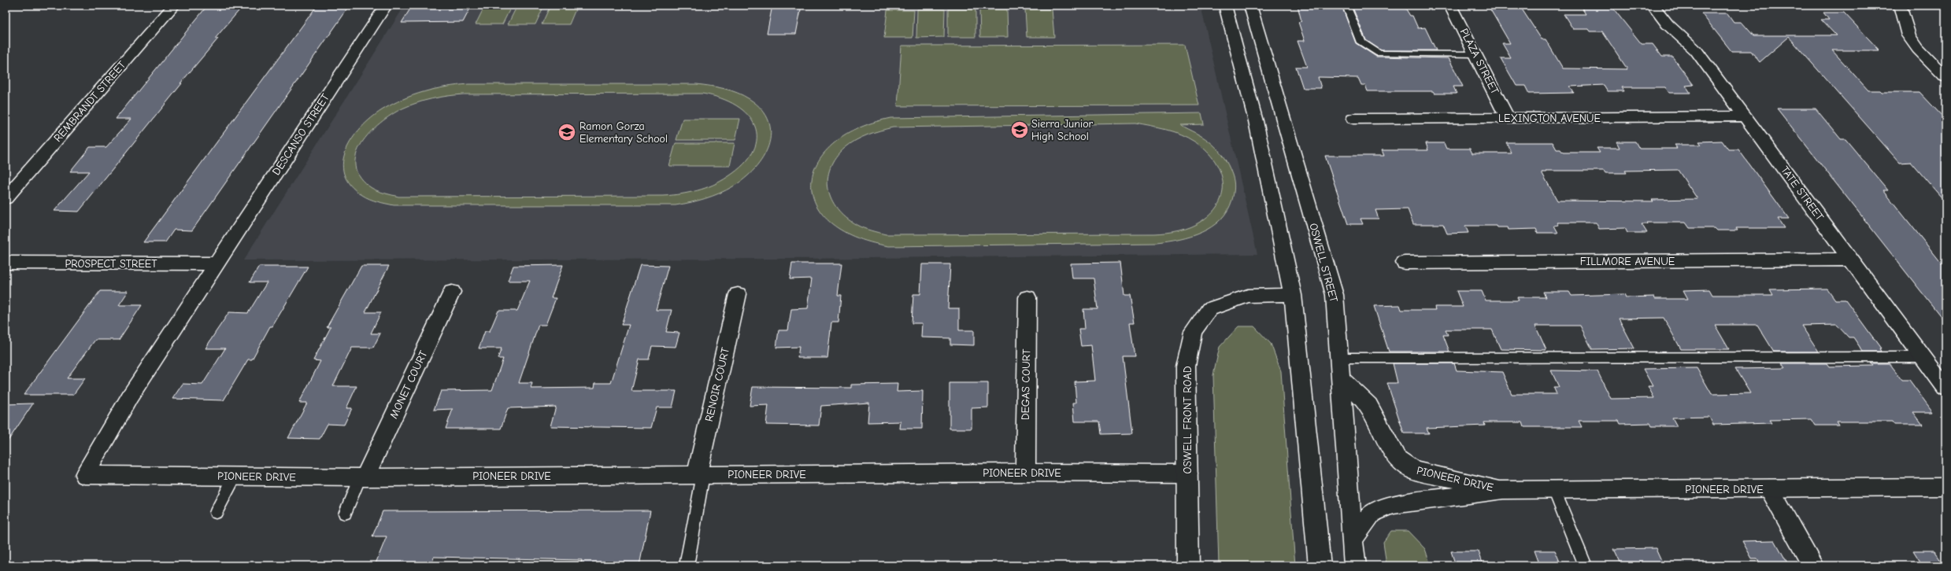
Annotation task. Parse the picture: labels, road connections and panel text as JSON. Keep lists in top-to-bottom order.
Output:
{
  "streets": {
    "street": [
      "PLAZA STREET",
      "REMBRANDT STREET",
      "LEXINGTON AVENUE",
      "DESCANSO STREET",
      "TATE STREET",
      "FILLMORE AVENUE",
      "OSWELL STREET",
      "PROSPECT STREET",
      "MONET COURT",
      "RENOIR COURT",
      "DEGAS COURT",
      "OSWELL FRONT ROAD",
      "PIONEER DRIVE"
    ]
  },
  "crossings": [
    ["PLAZA STREET", "LEXINGTON AVENUE"],
    ["LEXINGTON AVENUE", "TATE STREET"],
    ["DESCANSO STREET", "PROSPECT STREET"],
    ["DESCANSO STREET", "PIONEER DRIVE"],
    ["TATE STREET", "FILLMORE AVENUE"],
    ["OSWELL STREET", "PIONEER DRIVE"],
    ["PROSPECT STREET", "PIONEER DRIVE"],
    ["MONET COURT", "PIONEER DRIVE"],
    ["RENOIR COURT", "PIONEER DRIVE"],
    ["DEGAS COURT", "PIONEER DRIVE"],
    ["OSWELL FRONT ROAD", "PIONEER DRIVE"]
  ],
  "places": {
    "school or university": ["Sierra Junior High School", "Ramon Gorza Elementary School"]
  }
}
